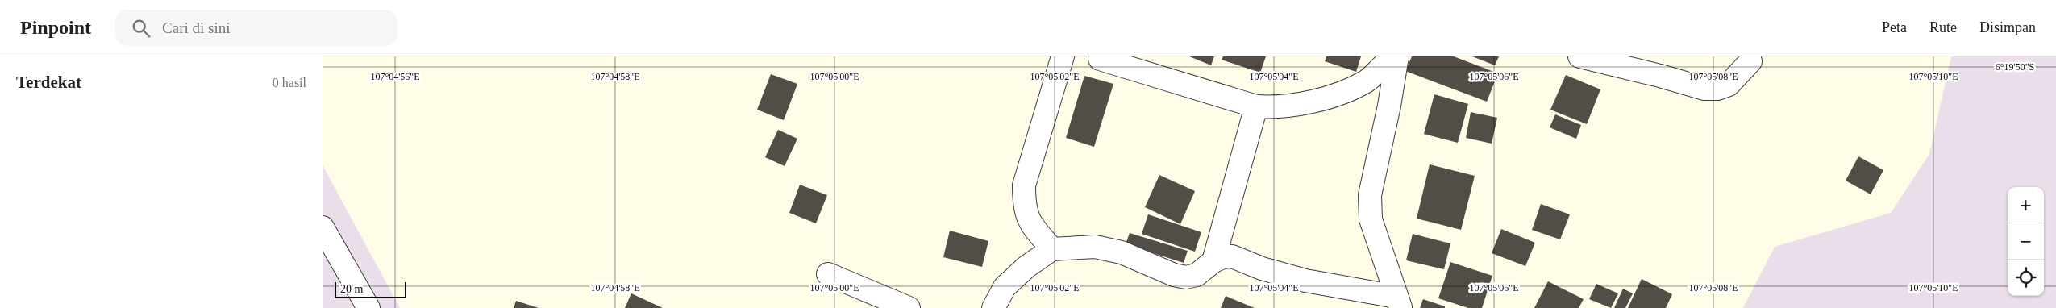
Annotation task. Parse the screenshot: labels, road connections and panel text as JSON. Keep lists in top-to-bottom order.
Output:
{
  "scale_bar": "20 m",
  "page": {
    "header": "Pinpoint",
    "search": "Cari di sini",
    "nav": ["Peta", "Rute", "Disimpan"],
    "heading": ["Terdekat", "0 hasil"],
    "map_buttons": ["+", "−"],
    "scale": "20 m"
  },
  "coordinates": [
    "6°19'50\"S",
    "107°04'56\"E",
    "107°04'58\"E",
    "107°05'00\"E",
    "107°05'02\"E",
    "107°05'04\"E",
    "107°05'06\"E",
    "107°05'08\"E",
    "107°05'10\"E"
  ]
}
